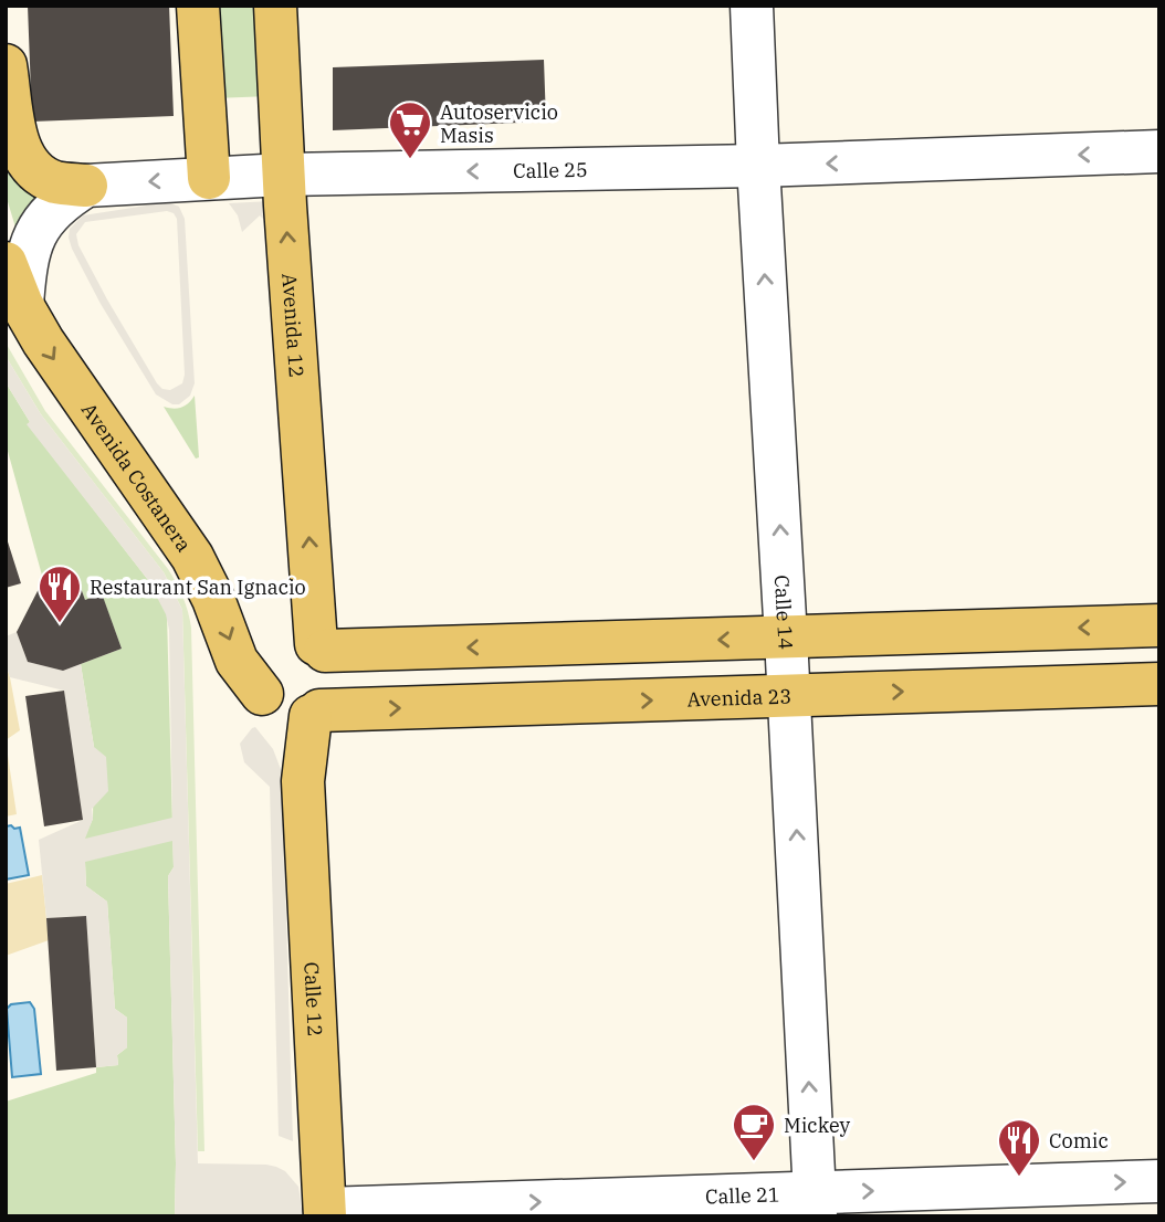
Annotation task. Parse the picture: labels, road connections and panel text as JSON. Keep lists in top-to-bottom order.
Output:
{
  "streets": {
    "main road": [
      "Avenida 12",
      "Avenida Costanera",
      "Avenida 23",
      "Calle 12"
    ],
    "street": ["Calle 25", "Calle 14", "Calle 21"]
  },
  "crossings": [
    ["Calle 25", "Avenida 12"],
    ["Calle 25", "Calle 14"],
    ["Avenida 12", "Calle 12"],
    ["Avenida Costanera", "Avenida 23"],
    ["Avenida Costanera", "Calle 12"],
    ["Calle 14", "Avenida 23"],
    ["Calle 14", "Calle 21"],
    ["Avenida 23", "Calle 12"],
    ["Calle 12", "Calle 21"]
  ],
  "one_way": [
    "Calle 25",
    "Avenida 12",
    "Avenida Costanera",
    "Calle 14",
    "Calle 21"
  ],
  "places": {
    "supermarket": ["Autoservicio Masis"],
    "restaurant": ["Restaurant San Ignacio", "Comic"],
    "cafe": ["Mickey"]
  }
}
